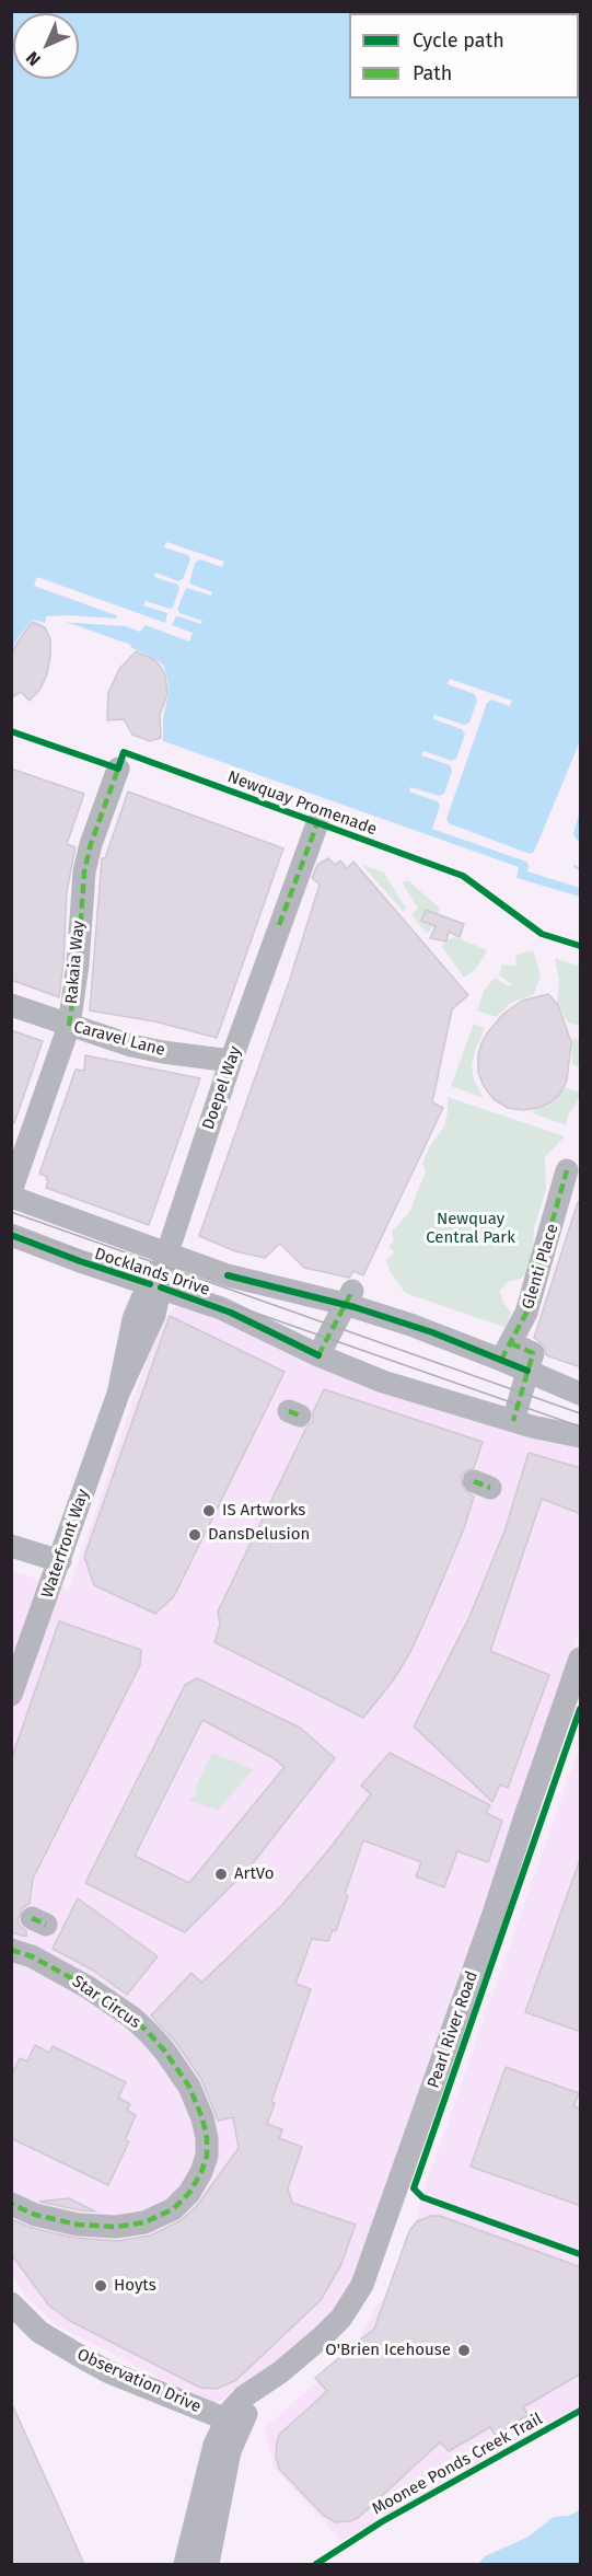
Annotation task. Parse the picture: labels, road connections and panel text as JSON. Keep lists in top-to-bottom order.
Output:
{
  "streets": {
    "street": [
      "Rakaia Way",
      "Caravel Lane",
      "Doepel Way",
      "Glenti Place",
      "Docklands Drive",
      "Waterfront Way",
      "Star Circus",
      "Pearl River Road",
      "Observation Drive"
    ],
    "cycle path": ["Newquay Promenade", "Moonee Ponds Creek Trail"]
  },
  "crossings": [
    ["Rakaia Way", "Caravel Lane"],
    ["Caravel Lane", "Doepel Way"],
    ["Doepel Way", "Docklands Drive"],
    ["Doepel Way", "Waterfront Way"],
    ["Glenti Place", "Docklands Drive"],
    ["Docklands Drive", "Waterfront Way"],
    ["Pearl River Road", "Observation Drive"]
  ],
  "parks": ["Newquay Central Park"],
  "places": [
    "IS Artworks",
    "DansDelusion",
    "ArtVo",
    "Hoyts",
    "O'Brien Icehouse"
  ],
  "legend": ["Cycle path", "Path"],
  "north": "bottom left"
}
